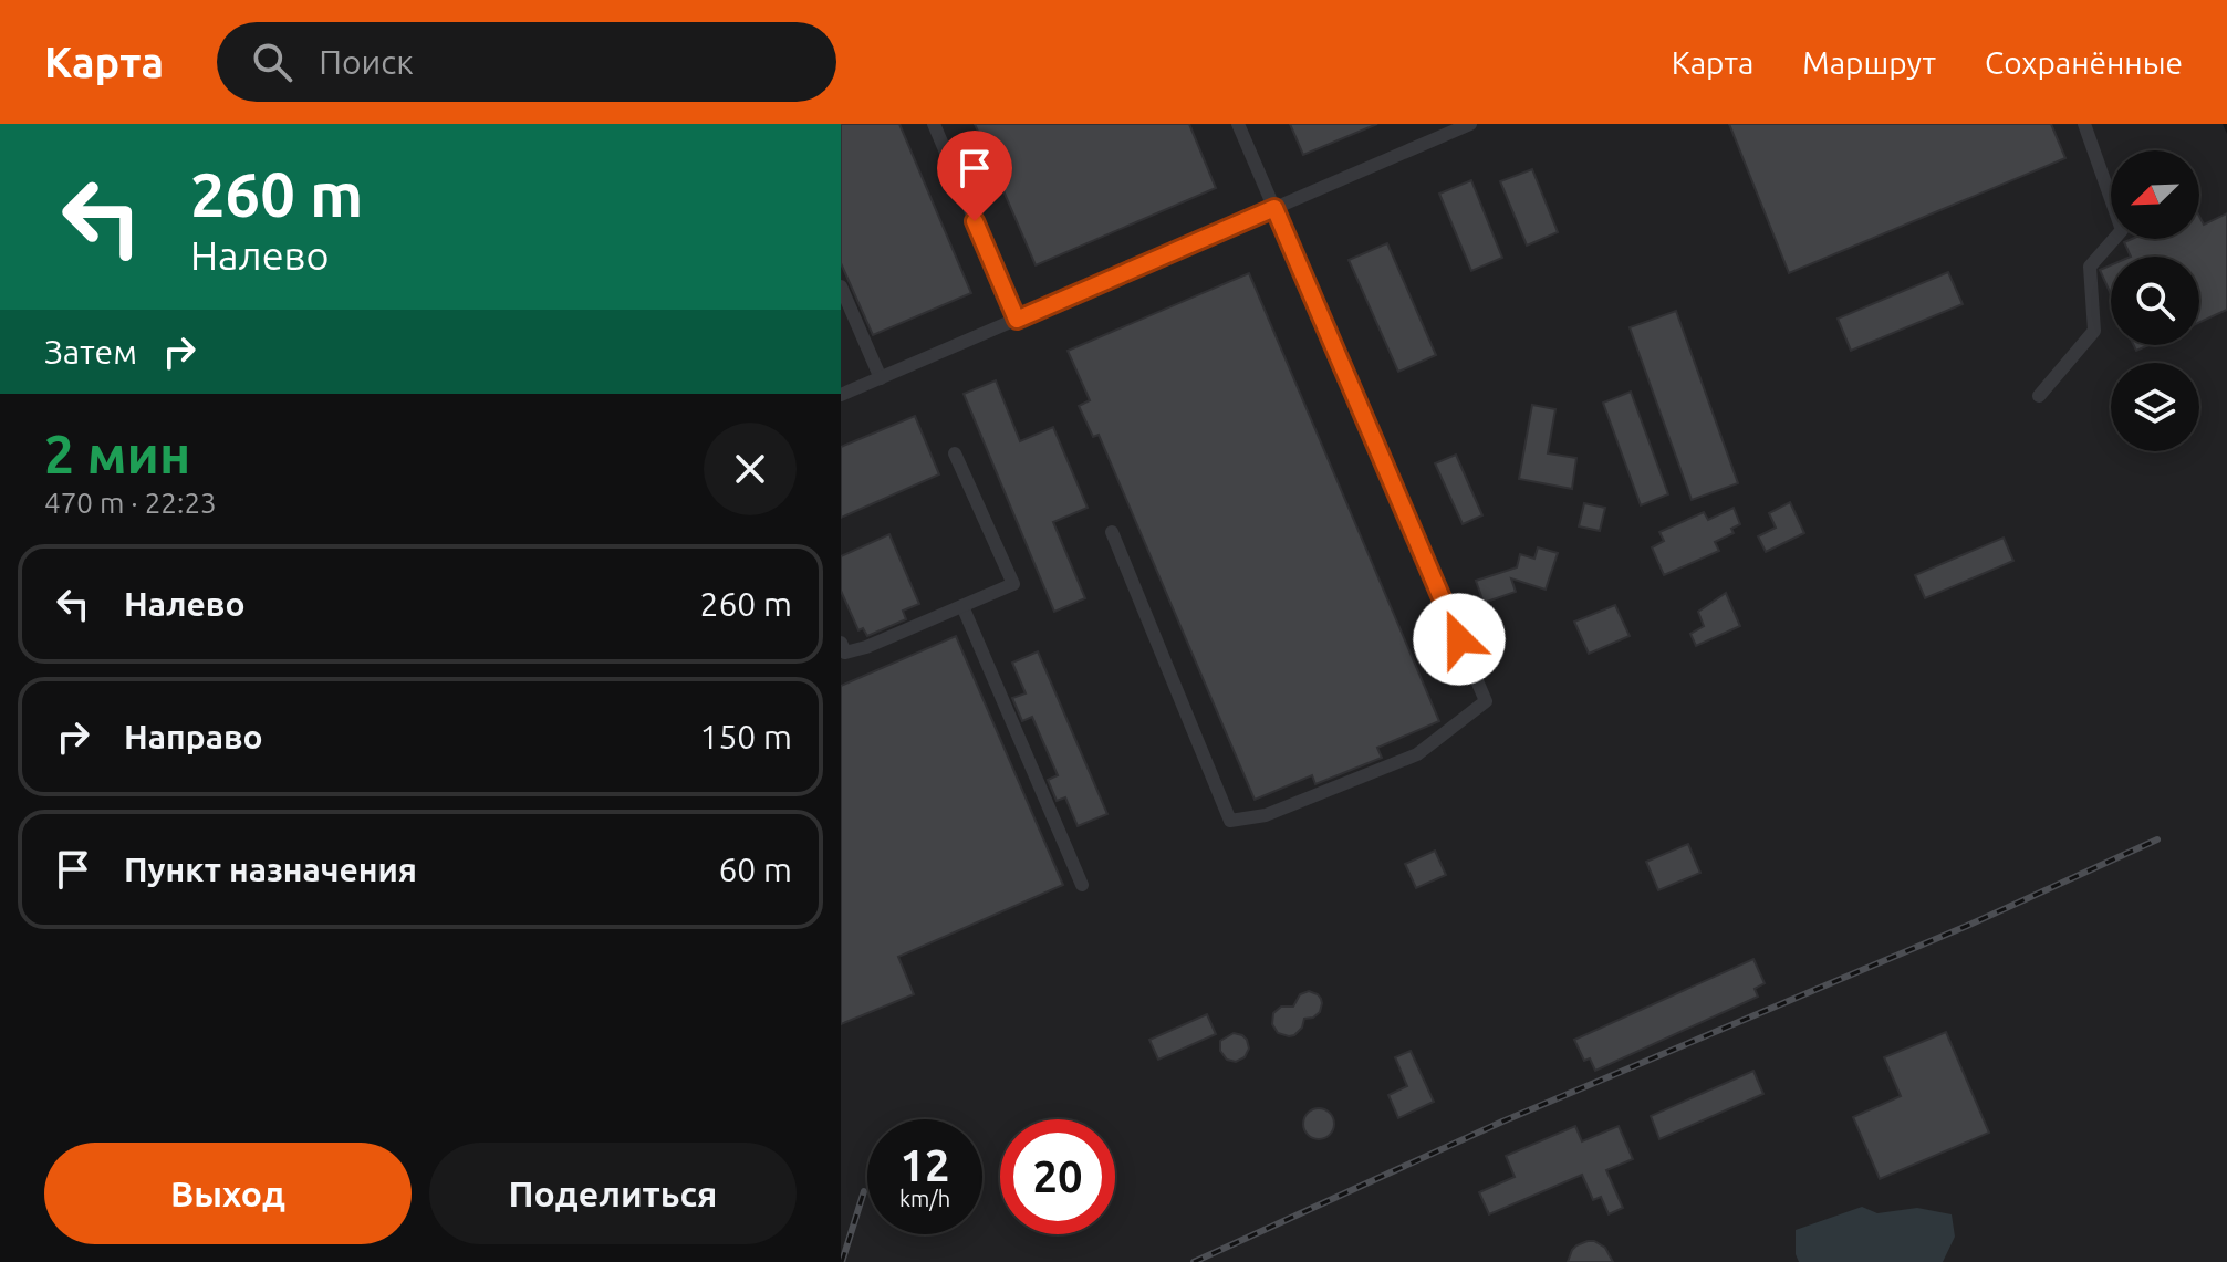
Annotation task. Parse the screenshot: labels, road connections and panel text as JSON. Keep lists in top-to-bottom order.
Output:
{
  "north": "bottom left",
  "page": {
    "header": "Карта",
    "search": "Поиск",
    "nav": ["Карта", "Маршрут", "Сохранённые"],
    "turn": ["260 m", "Налево"],
    "then": "Затем",
    "heading": ["2 мин", "470 m · 22:23"],
    "list": [
      {
        "name": "Налево",
        "value": "260 m"
      },
      {
        "name": "Направо",
        "value": "150 m"
      },
      {
        "name": "Пункт назначения",
        "value": "60 m"
      }
    ],
    "speed": "12 km/h",
    "limit": "20",
    "buttons": ["Выход", "Поделиться"]
  }
}
